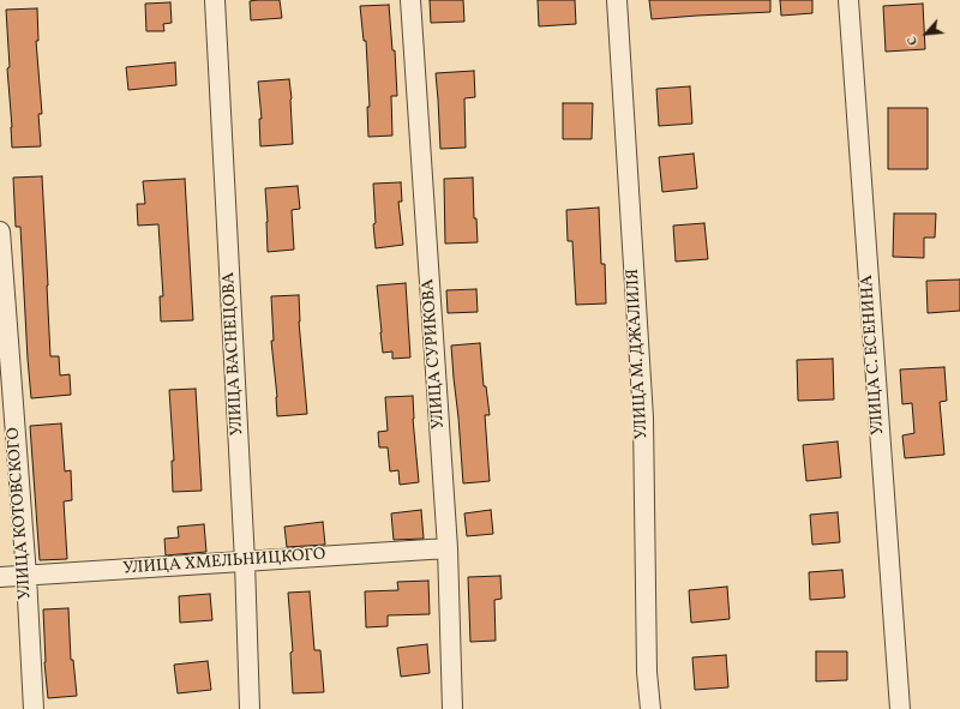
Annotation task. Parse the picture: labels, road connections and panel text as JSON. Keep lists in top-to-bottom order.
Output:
{
  "streets": {
    "street": [
      "УЛИЦА ВАСНЕЦОВА",
      "УЛИЦА СУРИКОВА",
      "УЛИЦА М. ДЖАЛИЛЯ",
      "УЛИЦА С. ЕСЕНИНА",
      "УЛИЦА КОТОВСКОГО",
      "УЛИЦА ХМЕЛЬНИЦКОГО"
    ]
  },
  "crossings": [
    ["УЛИЦА ВАСНЕЦОВА", "УЛИЦА ХМЕЛЬНИЦКОГО"],
    ["УЛИЦА СУРИКОВА", "УЛИЦА ХМЕЛЬНИЦКОГО"],
    ["УЛИЦА КОТОВСКОГО", "УЛИЦА ХМЕЛЬНИЦКОГО"]
  ],
  "north": "bottom left"
}
